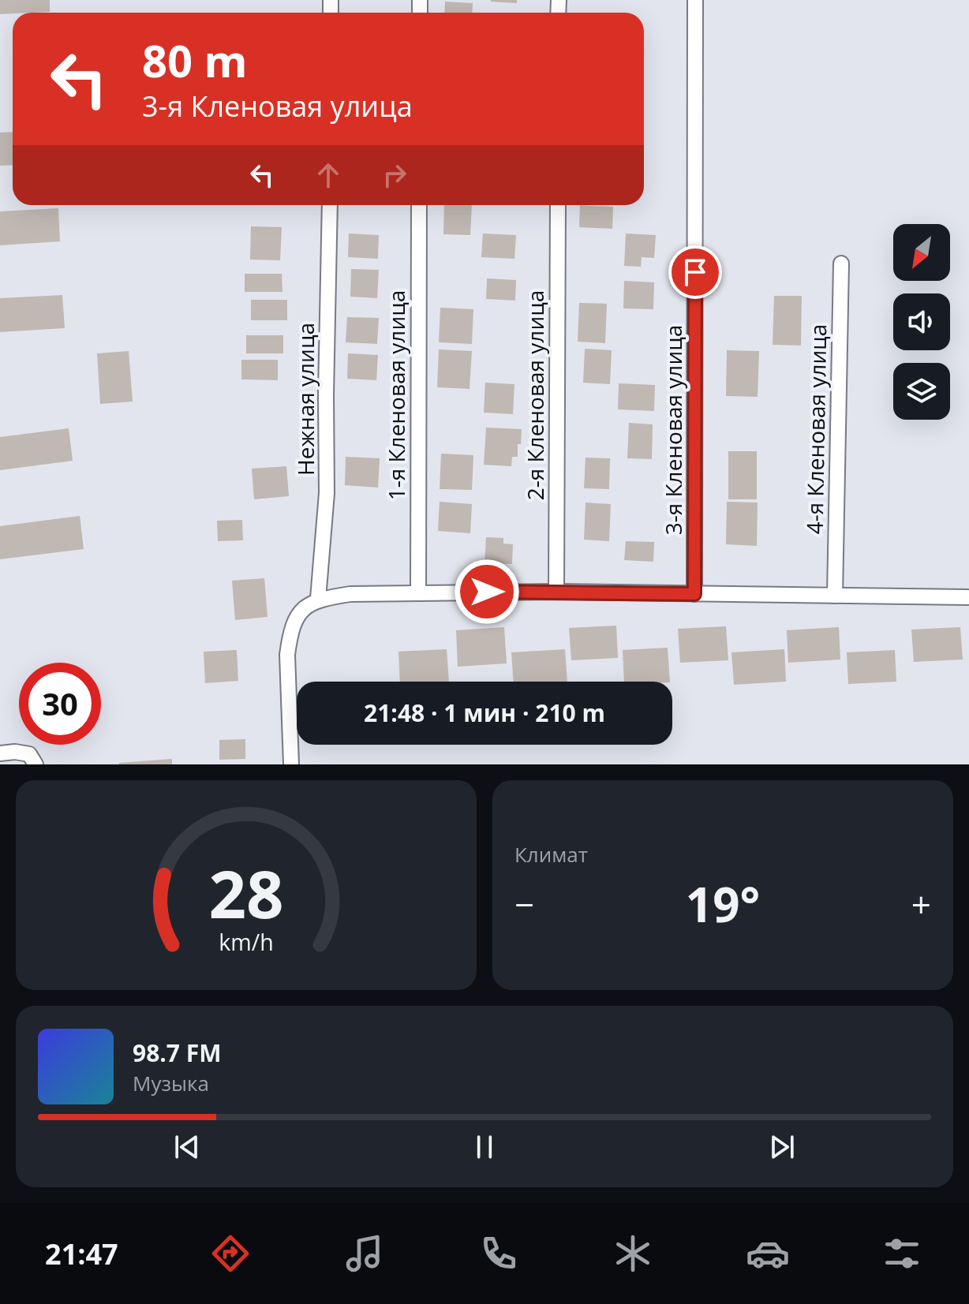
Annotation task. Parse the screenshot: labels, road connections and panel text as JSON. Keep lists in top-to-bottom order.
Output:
{
  "streets": {
    "street": [
      "1-я Кленовая улица",
      "2-я Кленовая улица",
      "Нежная улица",
      "4-я Кленовая улица",
      "3-я Кленовая улица"
    ]
  },
  "north": "bottom left",
  "page": {
    "turn": ["80 m", "3-я Кленовая улица"],
    "limit": "30",
    "trip": "21:48 · 1 мин · 210 m",
    "tile": "Климат",
    "heat": ["−", "19°", "+"],
    "song": ["98.7 FM", "Музыка"],
    "tabs": "21:47",
    "gauge": ["28", "km/h"]
  }
}
